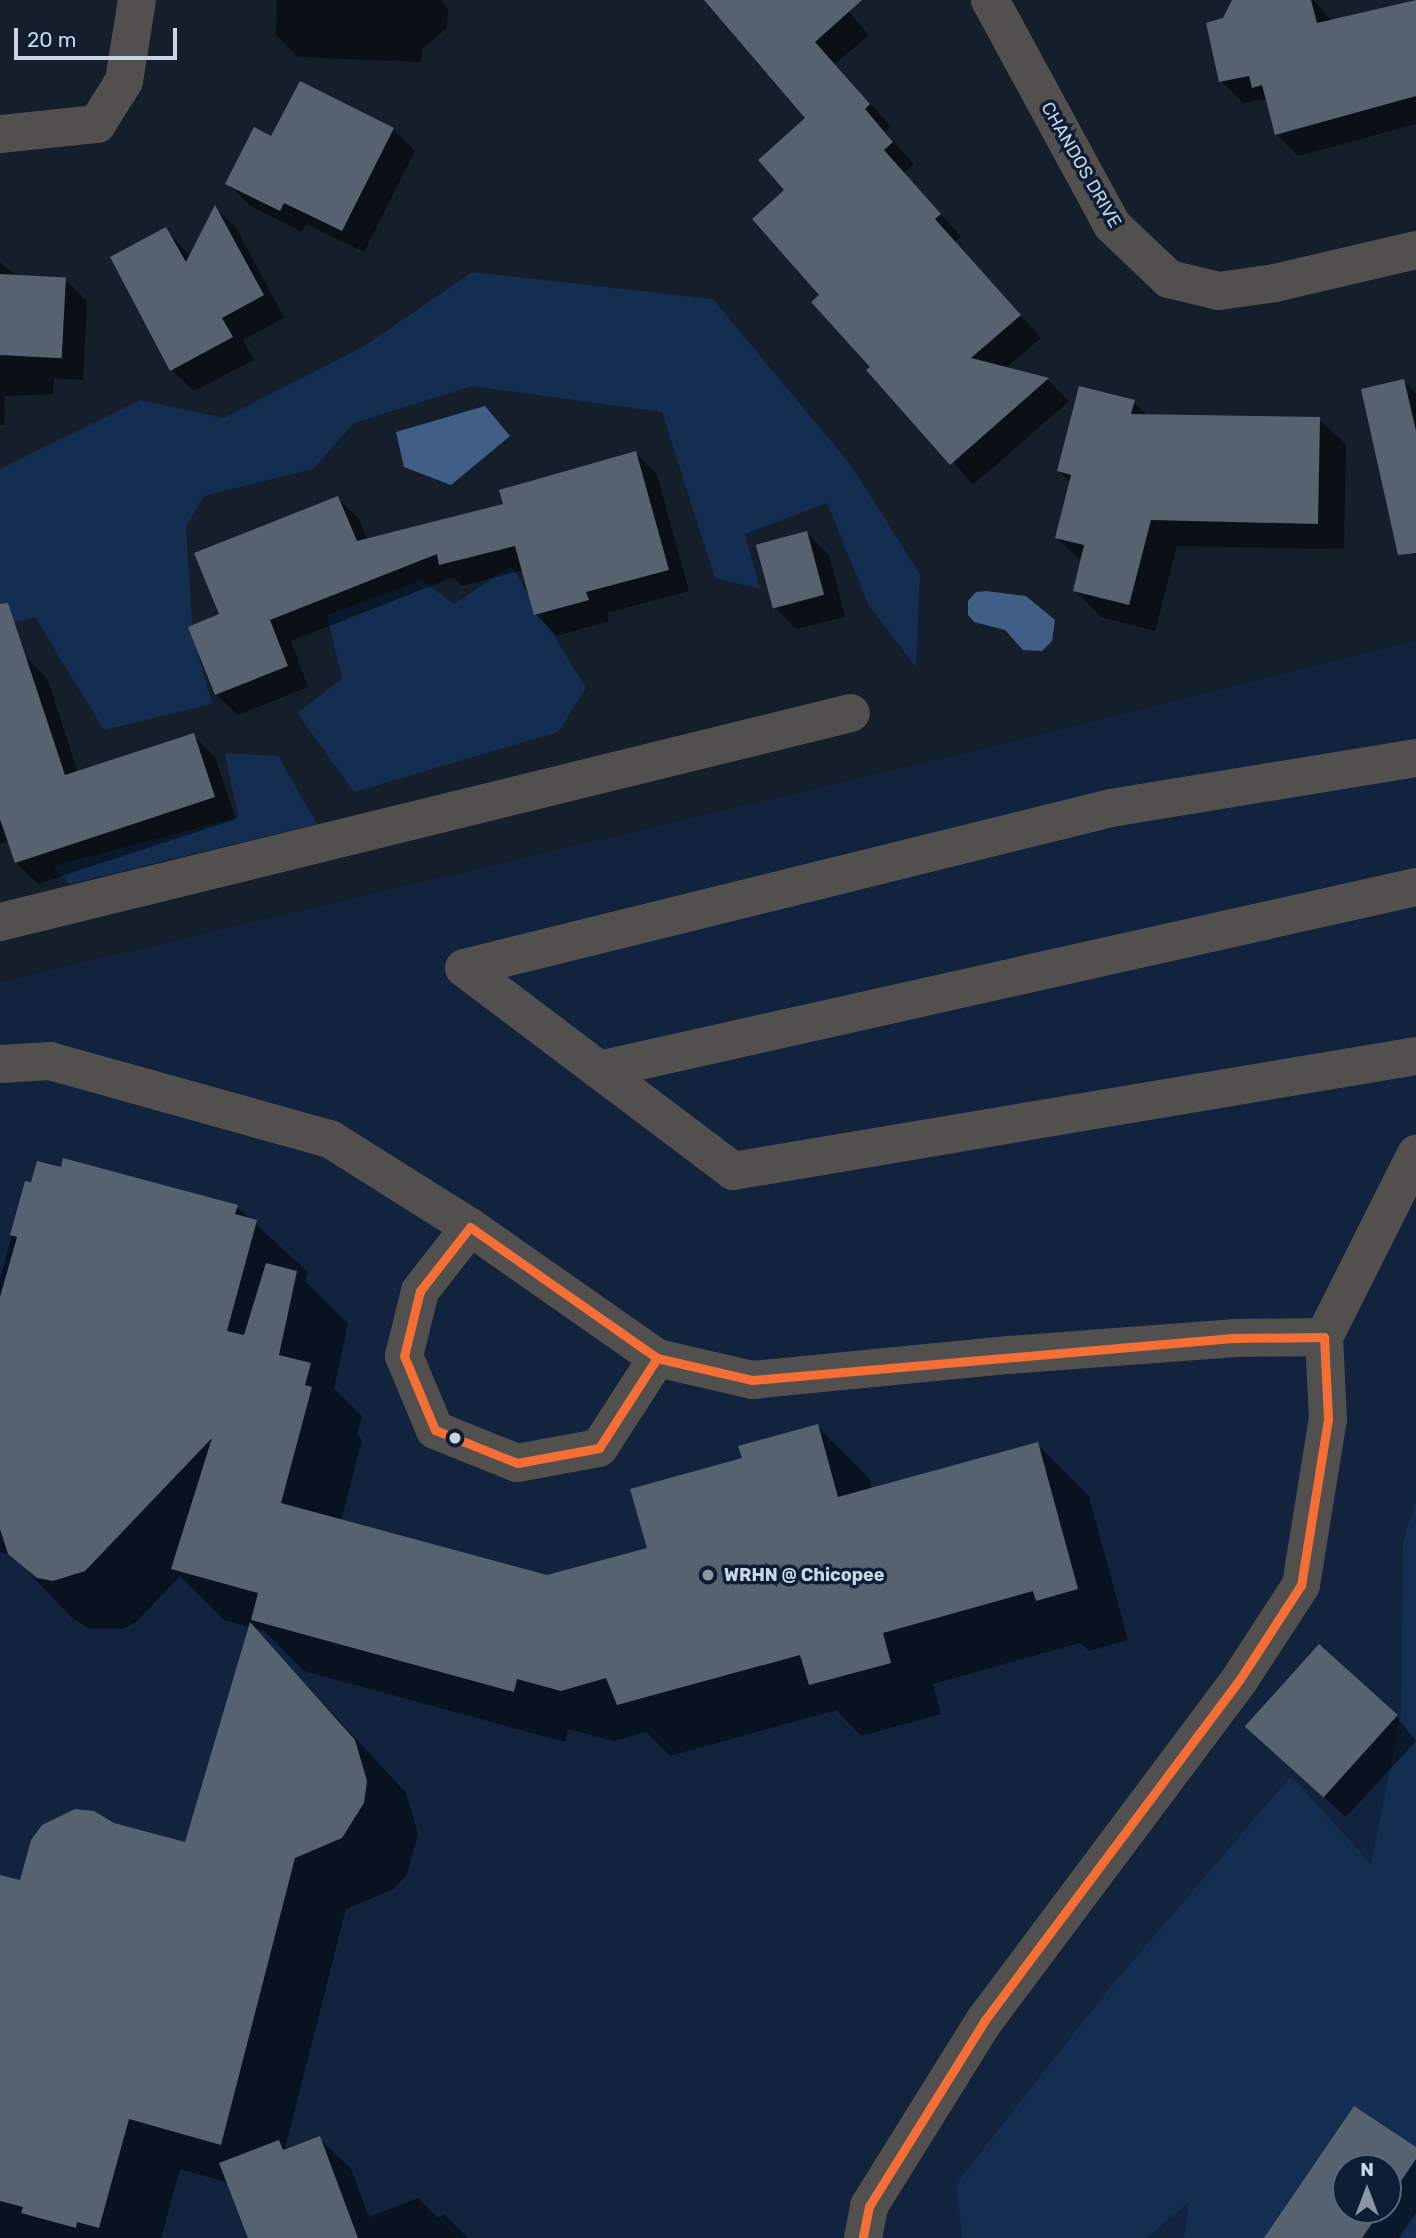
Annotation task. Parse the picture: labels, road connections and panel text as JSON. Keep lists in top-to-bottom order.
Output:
{
  "streets": {
    "street": ["CHANDOS DRIVE"]
  },
  "places": ["WRHN @ Chicopee"],
  "scale_bar": "20 m",
  "north": "top"
}
